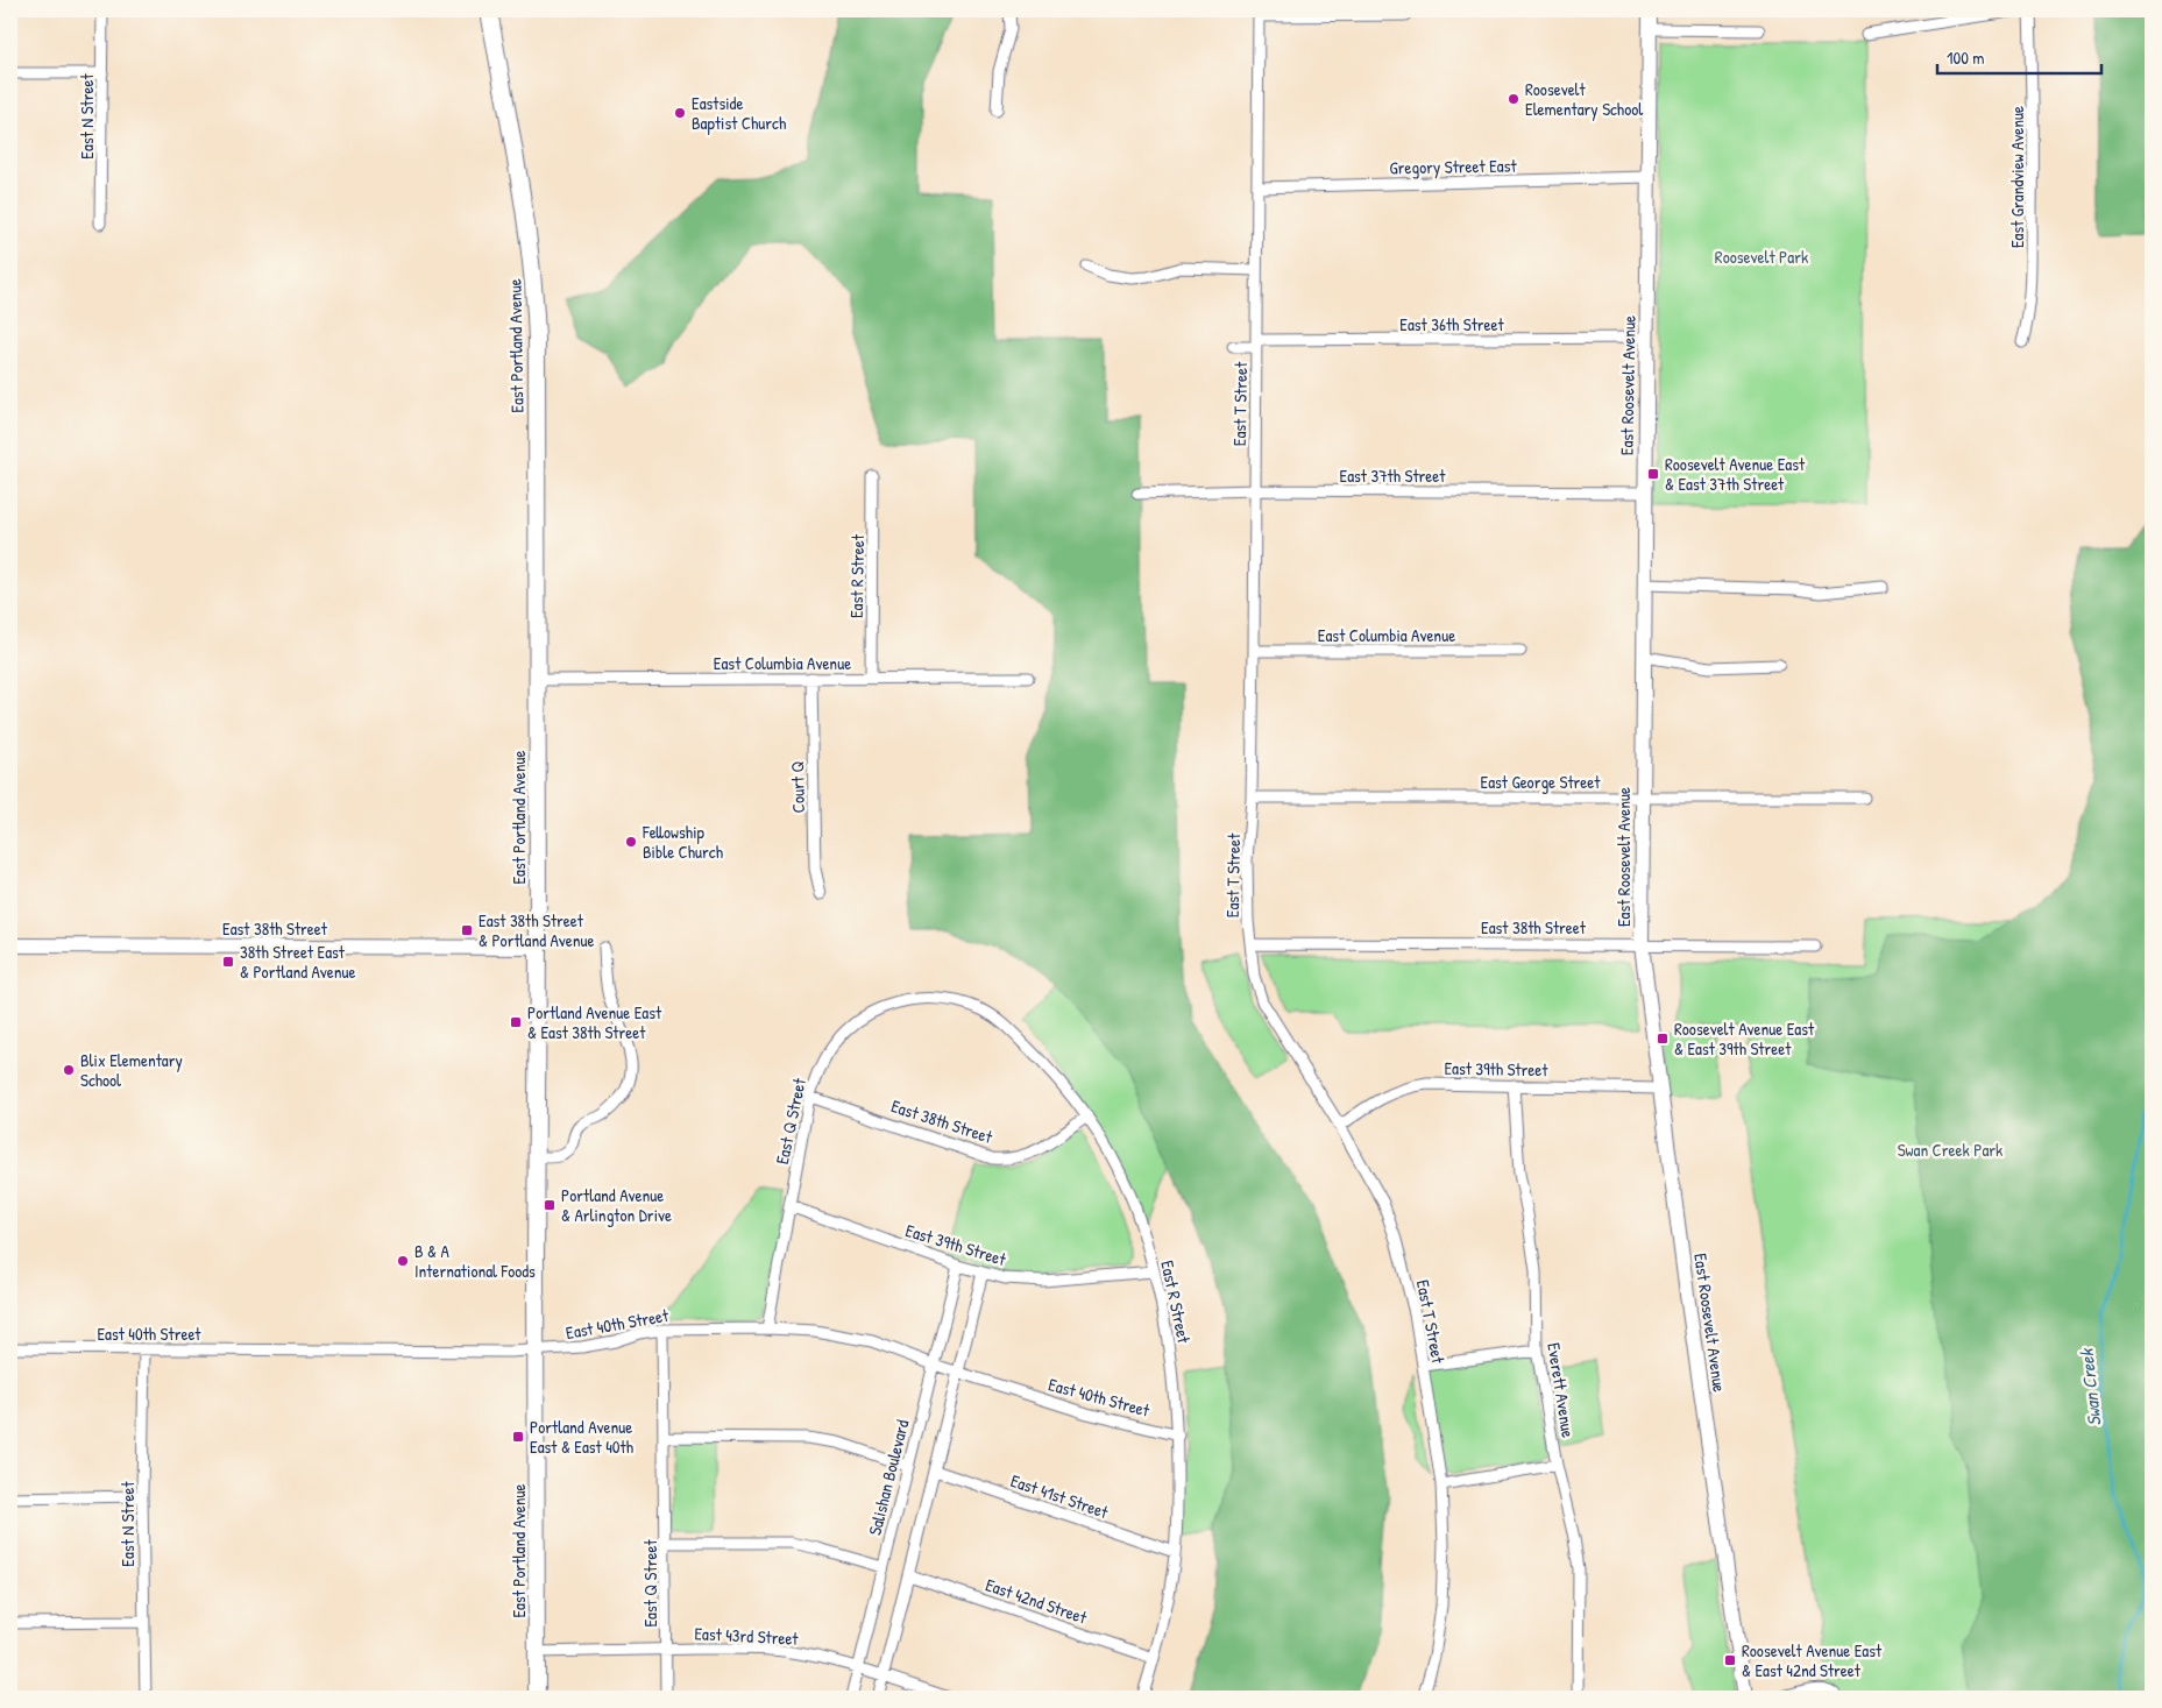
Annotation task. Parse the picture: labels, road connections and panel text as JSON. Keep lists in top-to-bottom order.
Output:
{
  "streets": {
    "main road": ["East Portland Avenue"],
    "street": [
      "East N Street",
      "Gregory Street East",
      "East Grandview Avenue",
      "East 36th Street",
      "East Roosevelt Avenue",
      "East T Street",
      "East 37th Street",
      "East R Street",
      "East Columbia Avenue",
      "East George Street",
      "Court Q",
      "East 38th Street",
      "East 39th Street",
      "East Q Street",
      "East 40th Street",
      "Everett Avenue",
      "Salishan Boulevard",
      "East 41st Street",
      "East 42nd Street",
      "East 43rd Street"
    ]
  },
  "crossings": [
    ["East N Street", "East 40th Street"],
    ["Gregory Street East", "East Roosevelt Avenue"],
    ["Gregory Street East", "East T Street"],
    ["East 36th Street", "East Roosevelt Avenue"],
    ["East 36th Street", "East T Street"],
    ["East Portland Avenue", "East Columbia Avenue"],
    ["East Portland Avenue", "East 38th Street"],
    ["East Portland Avenue", "East 40th Street"],
    ["East Portland Avenue", "East 43rd Street"],
    ["East Roosevelt Avenue", "East 37th Street"],
    ["East Roosevelt Avenue", "East George Street"],
    ["East Roosevelt Avenue", "East 38th Street"],
    ["East Roosevelt Avenue", "East 39th Street"],
    ["East T Street", "East 37th Street"],
    ["East T Street", "East Columbia Avenue"],
    ["East T Street", "East George Street"],
    ["East T Street", "East 38th Street"],
    ["East T Street", "East 39th Street"],
    ["East R Street", "East Columbia Avenue"],
    ["East R Street", "East 38th Street"],
    ["East R Street", "East 39th Street"],
    ["East R Street", "East Q Street"],
    ["East R Street", "East 40th Street"],
    ["East R Street", "East 41st Street"],
    ["East R Street", "East 42nd Street"],
    ["East Columbia Avenue", "Court Q"],
    ["East 38th Street", "East Q Street"],
    ["East 39th Street", "East Q Street"],
    ["East 39th Street", "Everett Avenue"],
    ["East 39th Street", "Salishan Boulevard"],
    ["East Q Street", "East 40th Street"],
    ["East Q Street", "East 43rd Street"],
    ["East 40th Street", "Salishan Boulevard"],
    ["Salishan Boulevard", "East 43rd Street"]
  ],
  "water": ["Swan Creek"],
  "parks": ["Roosevelt Park", "Swan Creek Park"],
  "places": {
    "other": [
      "Roosevelt Elementary School",
      "Eastside Baptist Church",
      "Fellowship Bible Church",
      "Blix Elementary School",
      "B & A International Foods"
    ],
    "transit": [
      "Roosevelt Avenue East & East 37th Street",
      "East 38th Street & Portland Avenue",
      "38th Street East & Portland Avenue",
      "Portland Avenue East & East 38th Street",
      "Roosevelt Avenue East & East 39th Street",
      "Portland Avenue & Arlington Drive",
      "Portland Avenue East & East 40th",
      "Roosevelt Avenue East & East 42nd Street"
    ]
  },
  "scale_bar": "100 m"
}
